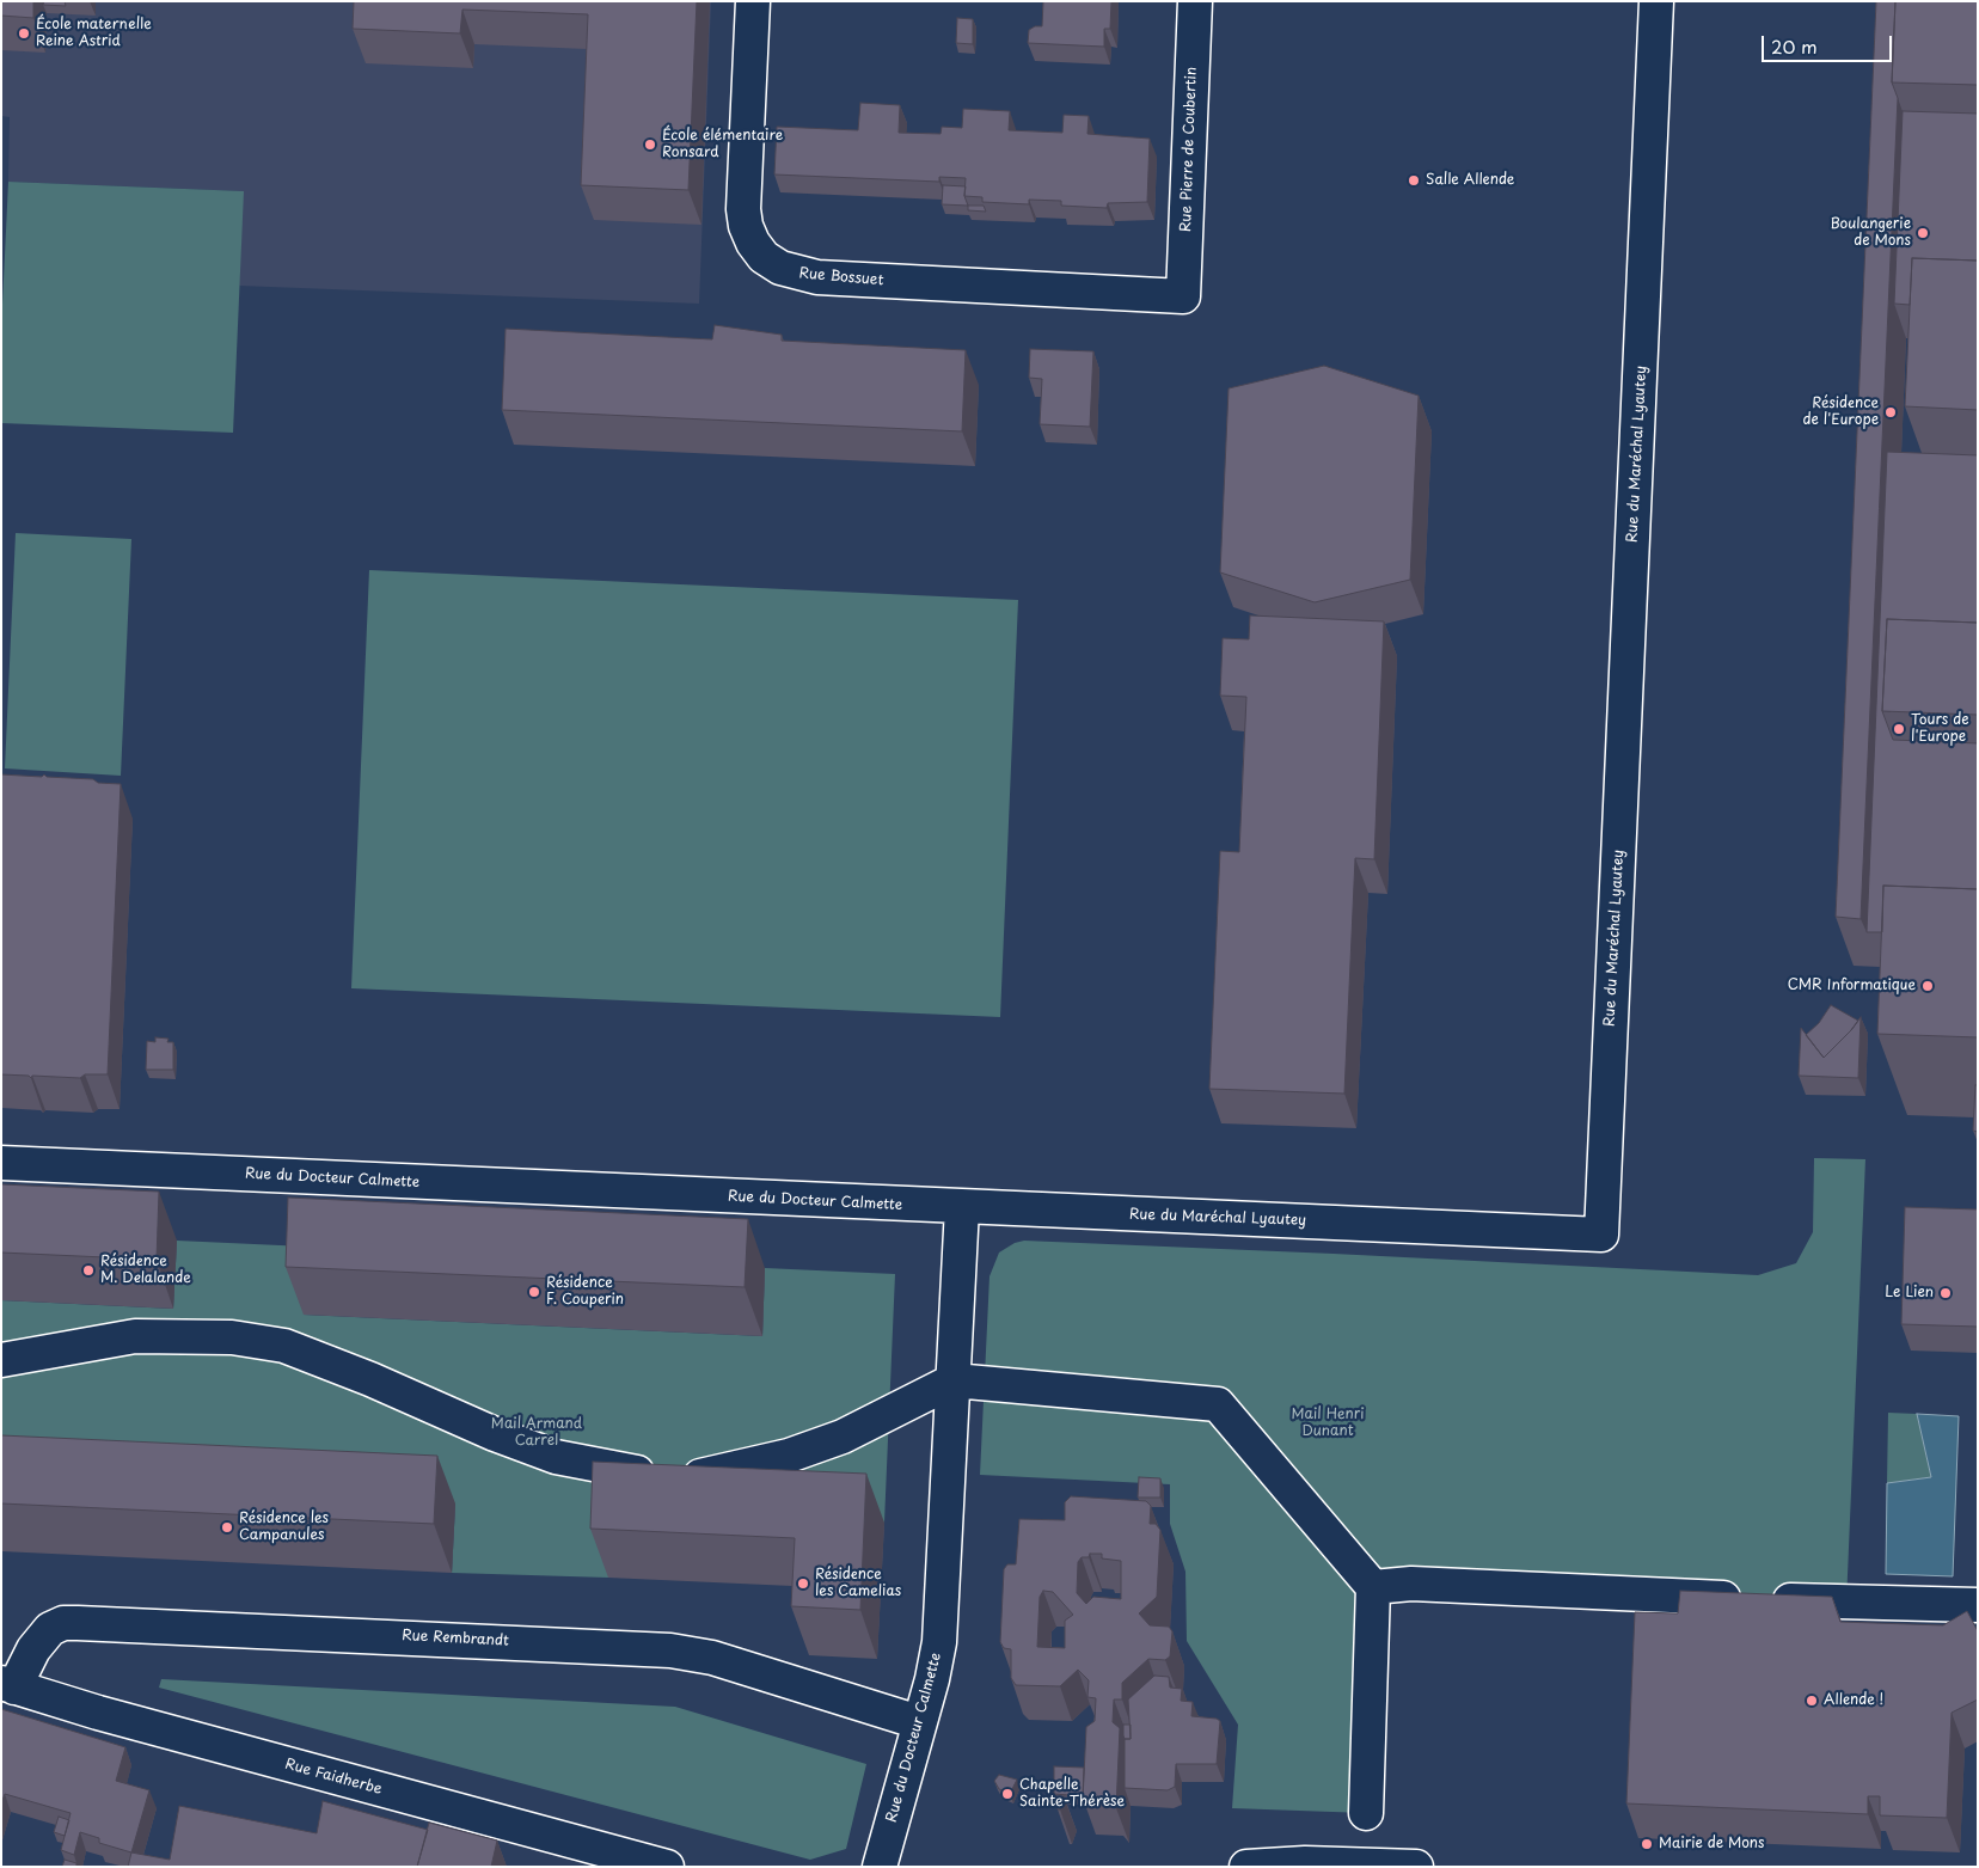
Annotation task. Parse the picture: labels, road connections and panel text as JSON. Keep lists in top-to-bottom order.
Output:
{
  "streets": {
    "street": [
      "Rue Pierre de Coubertin",
      "Rue Bossuet",
      "Rue du Maréchal Lyautey",
      "Rue du Docteur Calmette",
      "Rue Rembrandt",
      "Rue Faidherbe"
    ]
  },
  "crossings": [
    ["Rue Pierre de Coubertin", "Rue Bossuet"],
    ["Rue du Maréchal Lyautey", "Rue du Docteur Calmette"],
    ["Rue du Docteur Calmette", "Rue Rembrandt"],
    ["Rue Rembrandt", "Rue Faidherbe"]
  ],
  "parks": ["Mail Henri Dunant", "Mail Armand Carrel"],
  "places": [
    "École maternelle Reine Astrid",
    "École élémentaire Ronsard",
    "Salle Allende",
    "Boulangerie de Mons",
    "Résidence de l'Europe",
    "Tours de l'Europe",
    "CMR Informatique",
    "Résidence M. Delalande",
    "Résidence F. Couperin",
    "Le Lien",
    "Résidence les Campanules",
    "Résidence les Camelias",
    "Allende !",
    "Chapelle Sainte-Thérèse",
    "Mairie de Mons"
  ],
  "scale_bar": "20 m"
}
